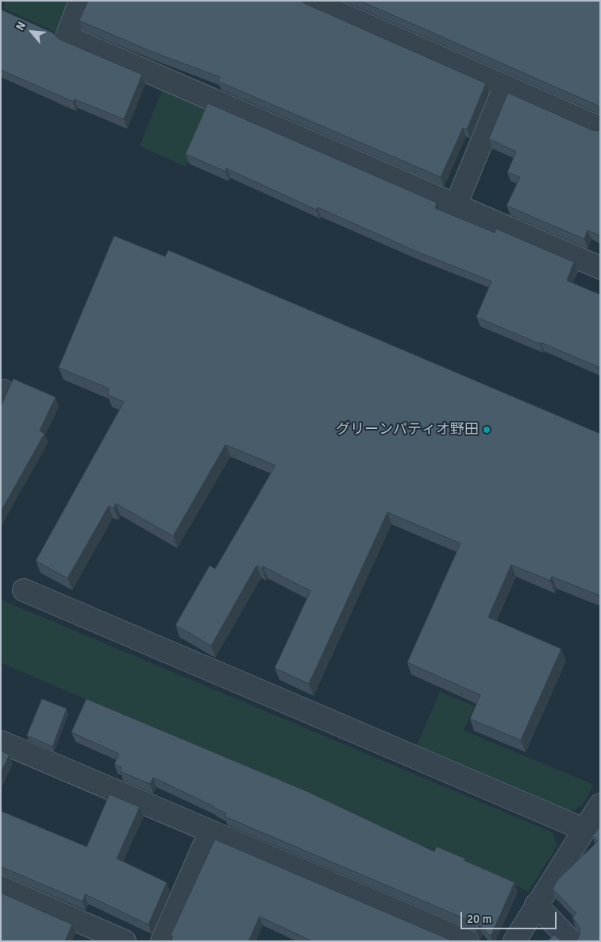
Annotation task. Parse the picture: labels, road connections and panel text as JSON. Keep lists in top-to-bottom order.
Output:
{
  "places": ["グリーンパティオ野田"],
  "scale_bar": "20 m",
  "north": "top left"
}
